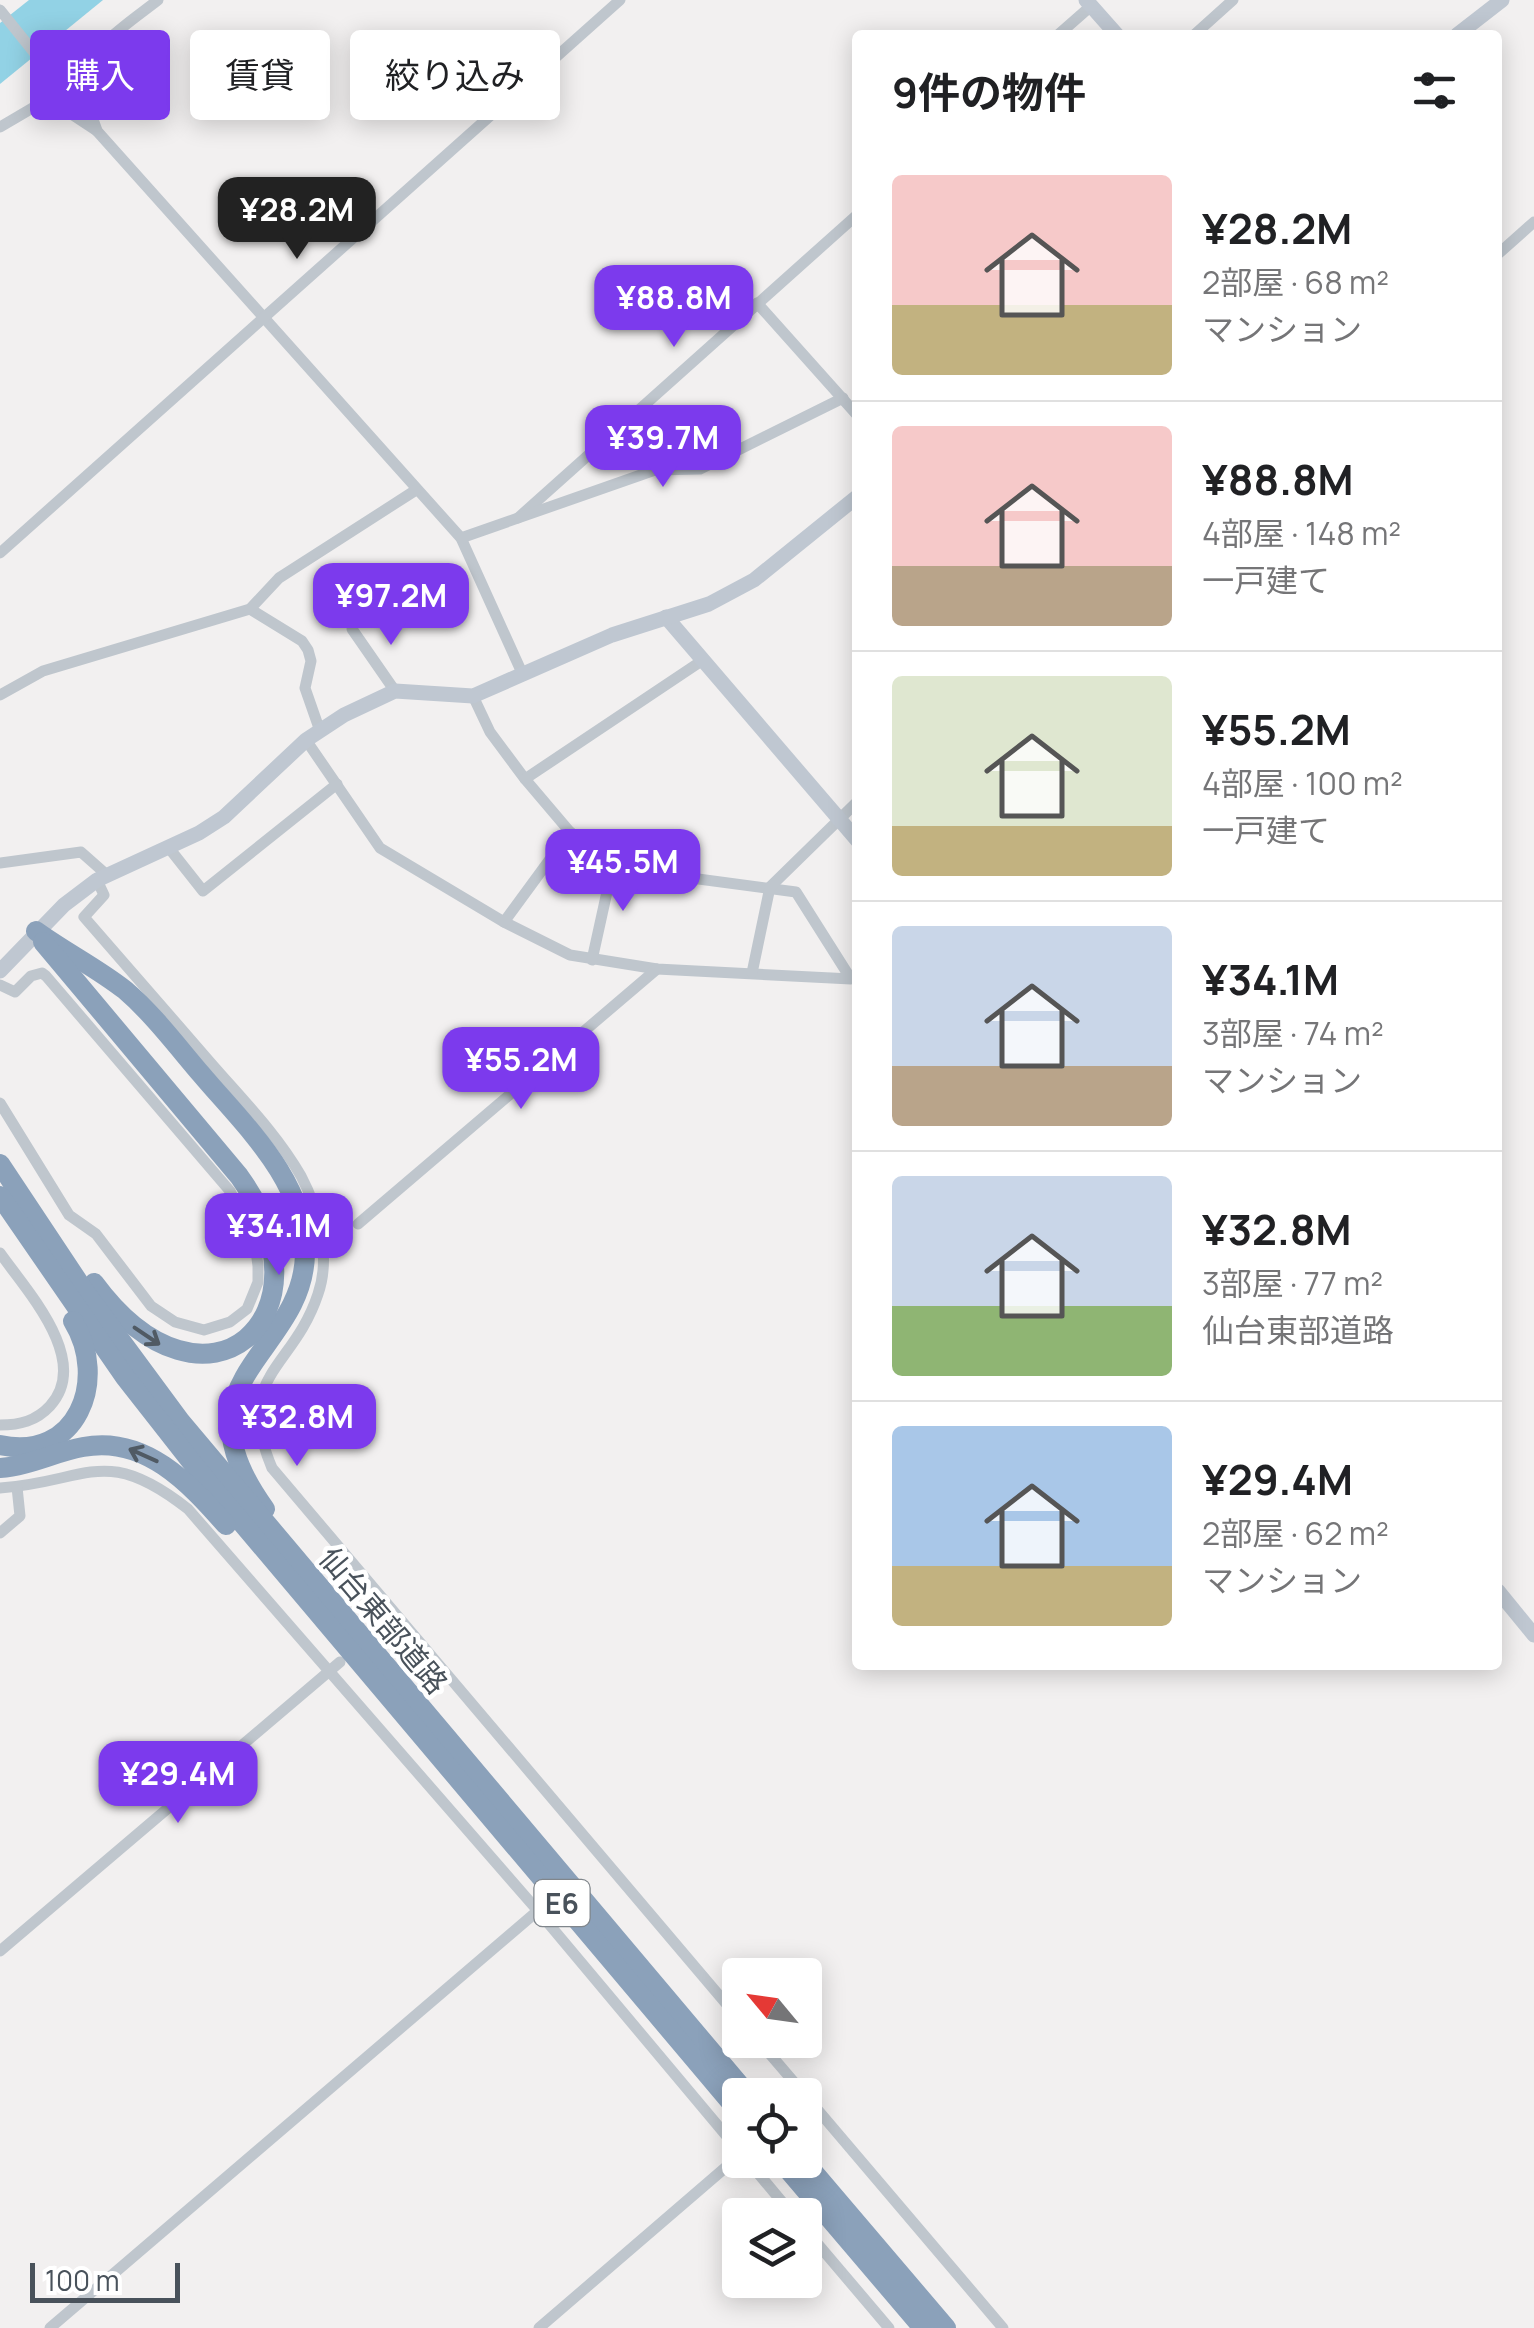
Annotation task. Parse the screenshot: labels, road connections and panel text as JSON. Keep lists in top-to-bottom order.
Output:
{
  "streets": {
    "highway": ["仙台東部道路", "E6"]
  },
  "scale_bar": "100 m",
  "north": "top left",
  "page": {
    "chip": ["購入", "賃貸", "絞り込み"],
    "heading": "9件の物件",
    "list": [
      {
        "name": "¥28.2M",
        "note": "2部屋 · 68 m² · マンション"
      },
      {
        "name": "¥88.8M",
        "note": "4部屋 · 148 m² · 一戸建て"
      },
      {
        "name": "¥55.2M",
        "note": "4部屋 · 100 m² · 一戸建て"
      },
      {
        "name": "¥34.1M",
        "note": "3部屋 · 74 m² · マンション"
      },
      {
        "name": "¥32.8M",
        "note": "3部屋 · 77 m² · 仙台東部道路"
      },
      {
        "name": "¥29.4M",
        "note": "2部屋 · 62 m² · マンション"
      }
    ],
    "price": [
      "¥28.2M",
      "¥88.8M",
      "¥39.7M",
      "¥97.2M",
      "¥45.5M",
      "¥55.2M",
      "¥34.1M",
      "¥32.8M",
      "¥29.4M"
    ],
    "scale": "100 m"
  }
}
